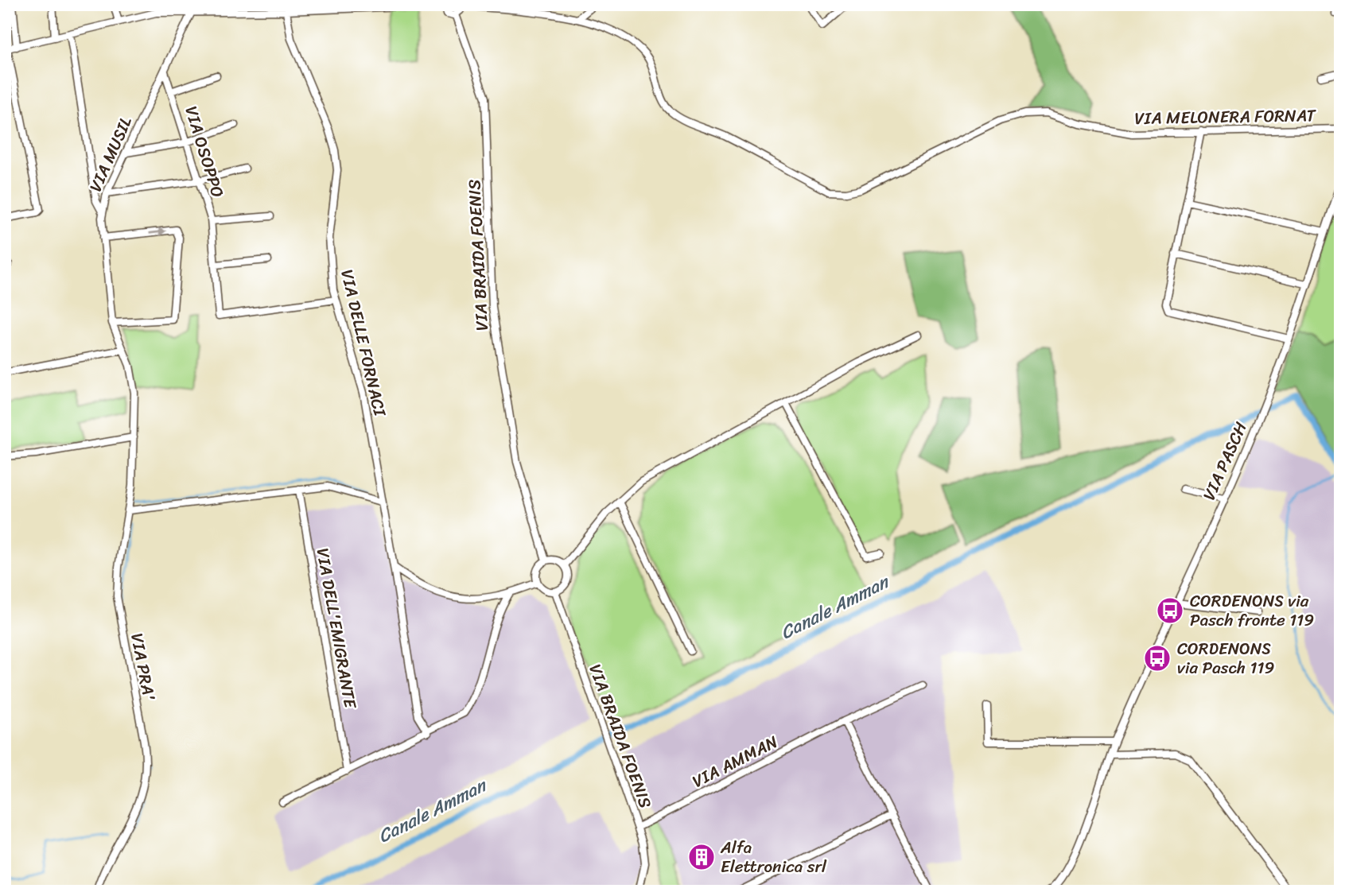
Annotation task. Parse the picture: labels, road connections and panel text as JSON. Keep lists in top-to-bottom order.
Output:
{
  "streets": {
    "street": [
      "VIA MELONERA FORNAT",
      "VIA OSOPPO",
      "VIA MUSIL",
      "VIA BRAIDA FOENIS",
      "VIA DELLE FORNACI",
      "VIA PASCH",
      "VIA DELL'EMIGRANTE",
      "VIA PRA'",
      "VIA AMMAN"
    ]
  },
  "crossings": [
    ["VIA OSOPPO", "VIA MUSIL"],
    ["VIA OSOPPO", "VIA DELLE FORNACI"],
    ["VIA MUSIL", "VIA PRA'"],
    ["VIA BRAIDA FOENIS", "VIA AMMAN"]
  ],
  "water": ["Canale Amman"],
  "places": {
    "bus stop": ["CORDENONS via Pasch fronte 119", "CORDENONS via Pasch 119"],
    "building": ["Alfa Elettronica srl"]
  }
}
